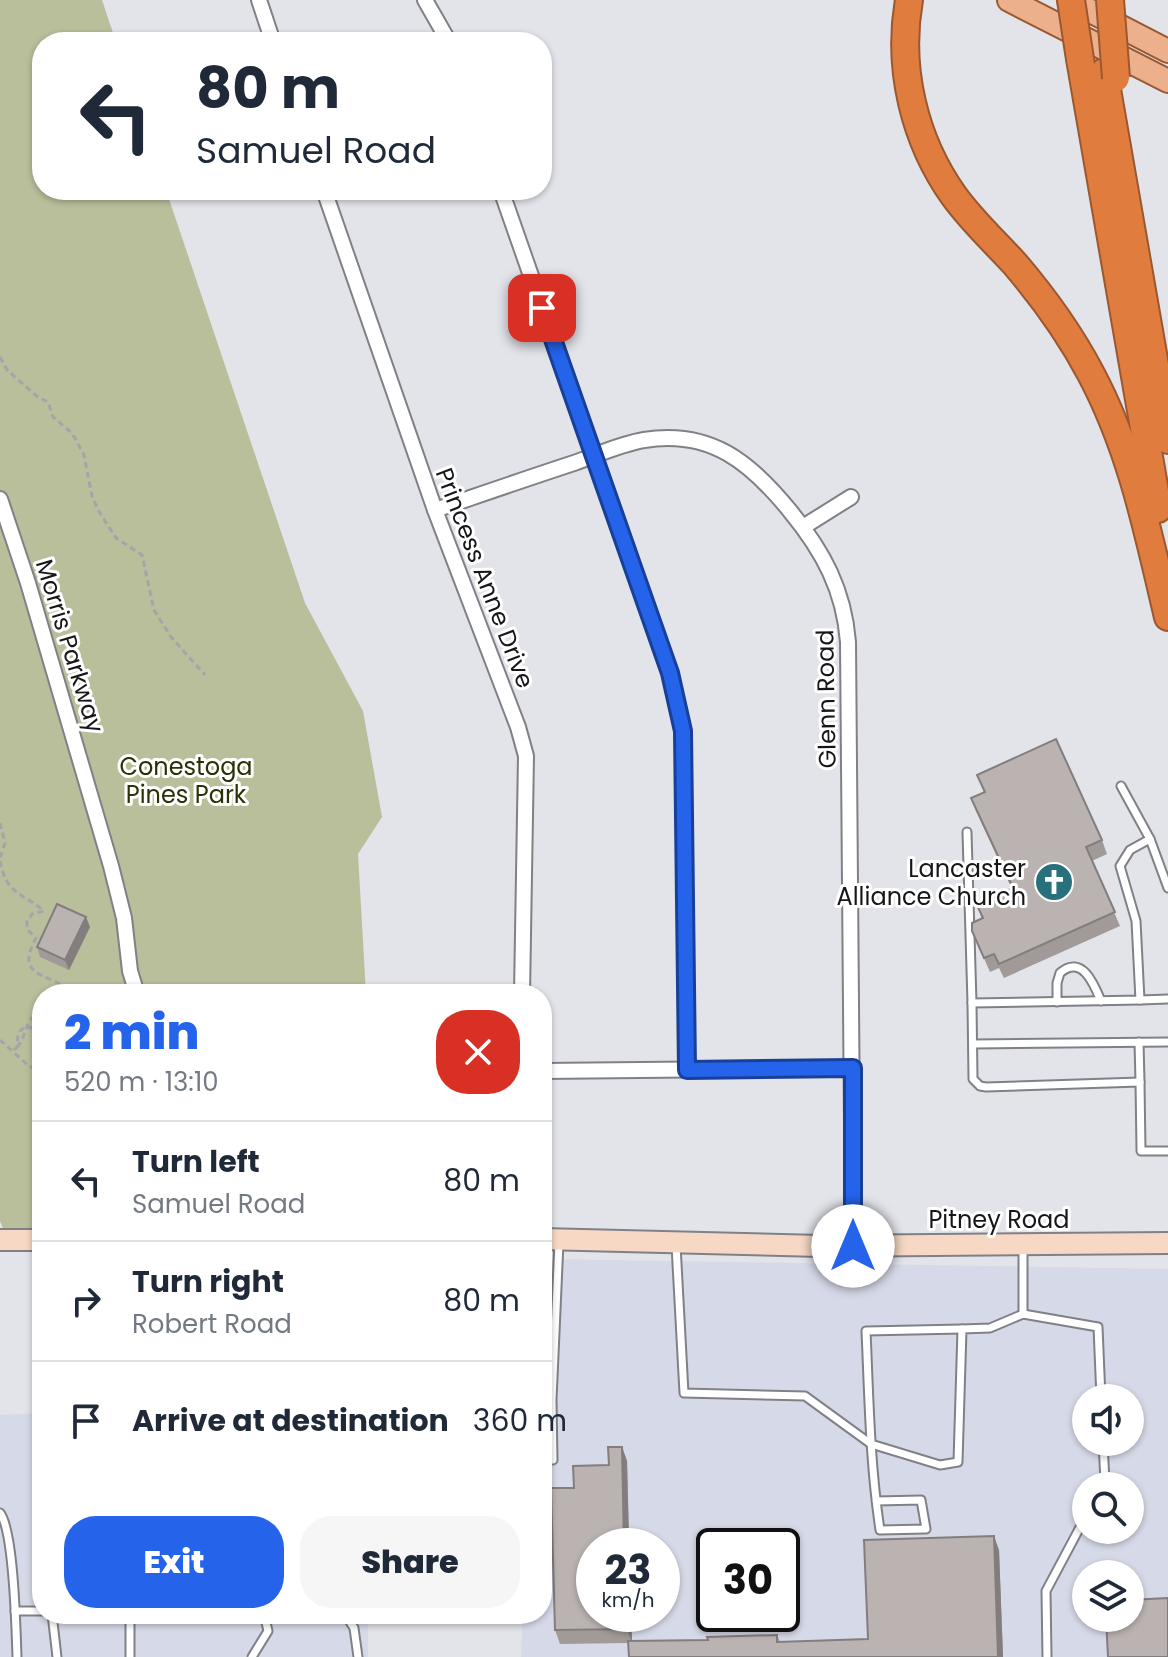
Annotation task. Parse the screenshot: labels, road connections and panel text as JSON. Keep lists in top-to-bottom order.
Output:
{
  "streets": {
    "main road": ["Pitney Road"],
    "street": ["Princess Anne Drive", "Morris Parkway", "Glenn Road"]
  },
  "crossings": [
    ["Princess Anne Drive", "Glenn Road"],
    ["Glenn Road", "Pitney Road"]
  ],
  "parks": ["Conestoga Pines Park"],
  "places": {
    "church": ["Lancaster Alliance Church"]
  },
  "page": {
    "turn": ["80 m", "Samuel Road"],
    "heading": ["2 min", "520 m · 13:10"],
    "list": [
      {
        "name": "Turn left",
        "note": "Samuel Road",
        "value": "80 m"
      },
      {
        "name": "Turn right",
        "note": "Robert Road",
        "value": "80 m"
      },
      {
        "name": "Arrive at destination",
        "value": "360 m"
      }
    ],
    "buttons": ["Exit", "Share"],
    "speed": "23 km/h",
    "limit": "30"
  }
}
